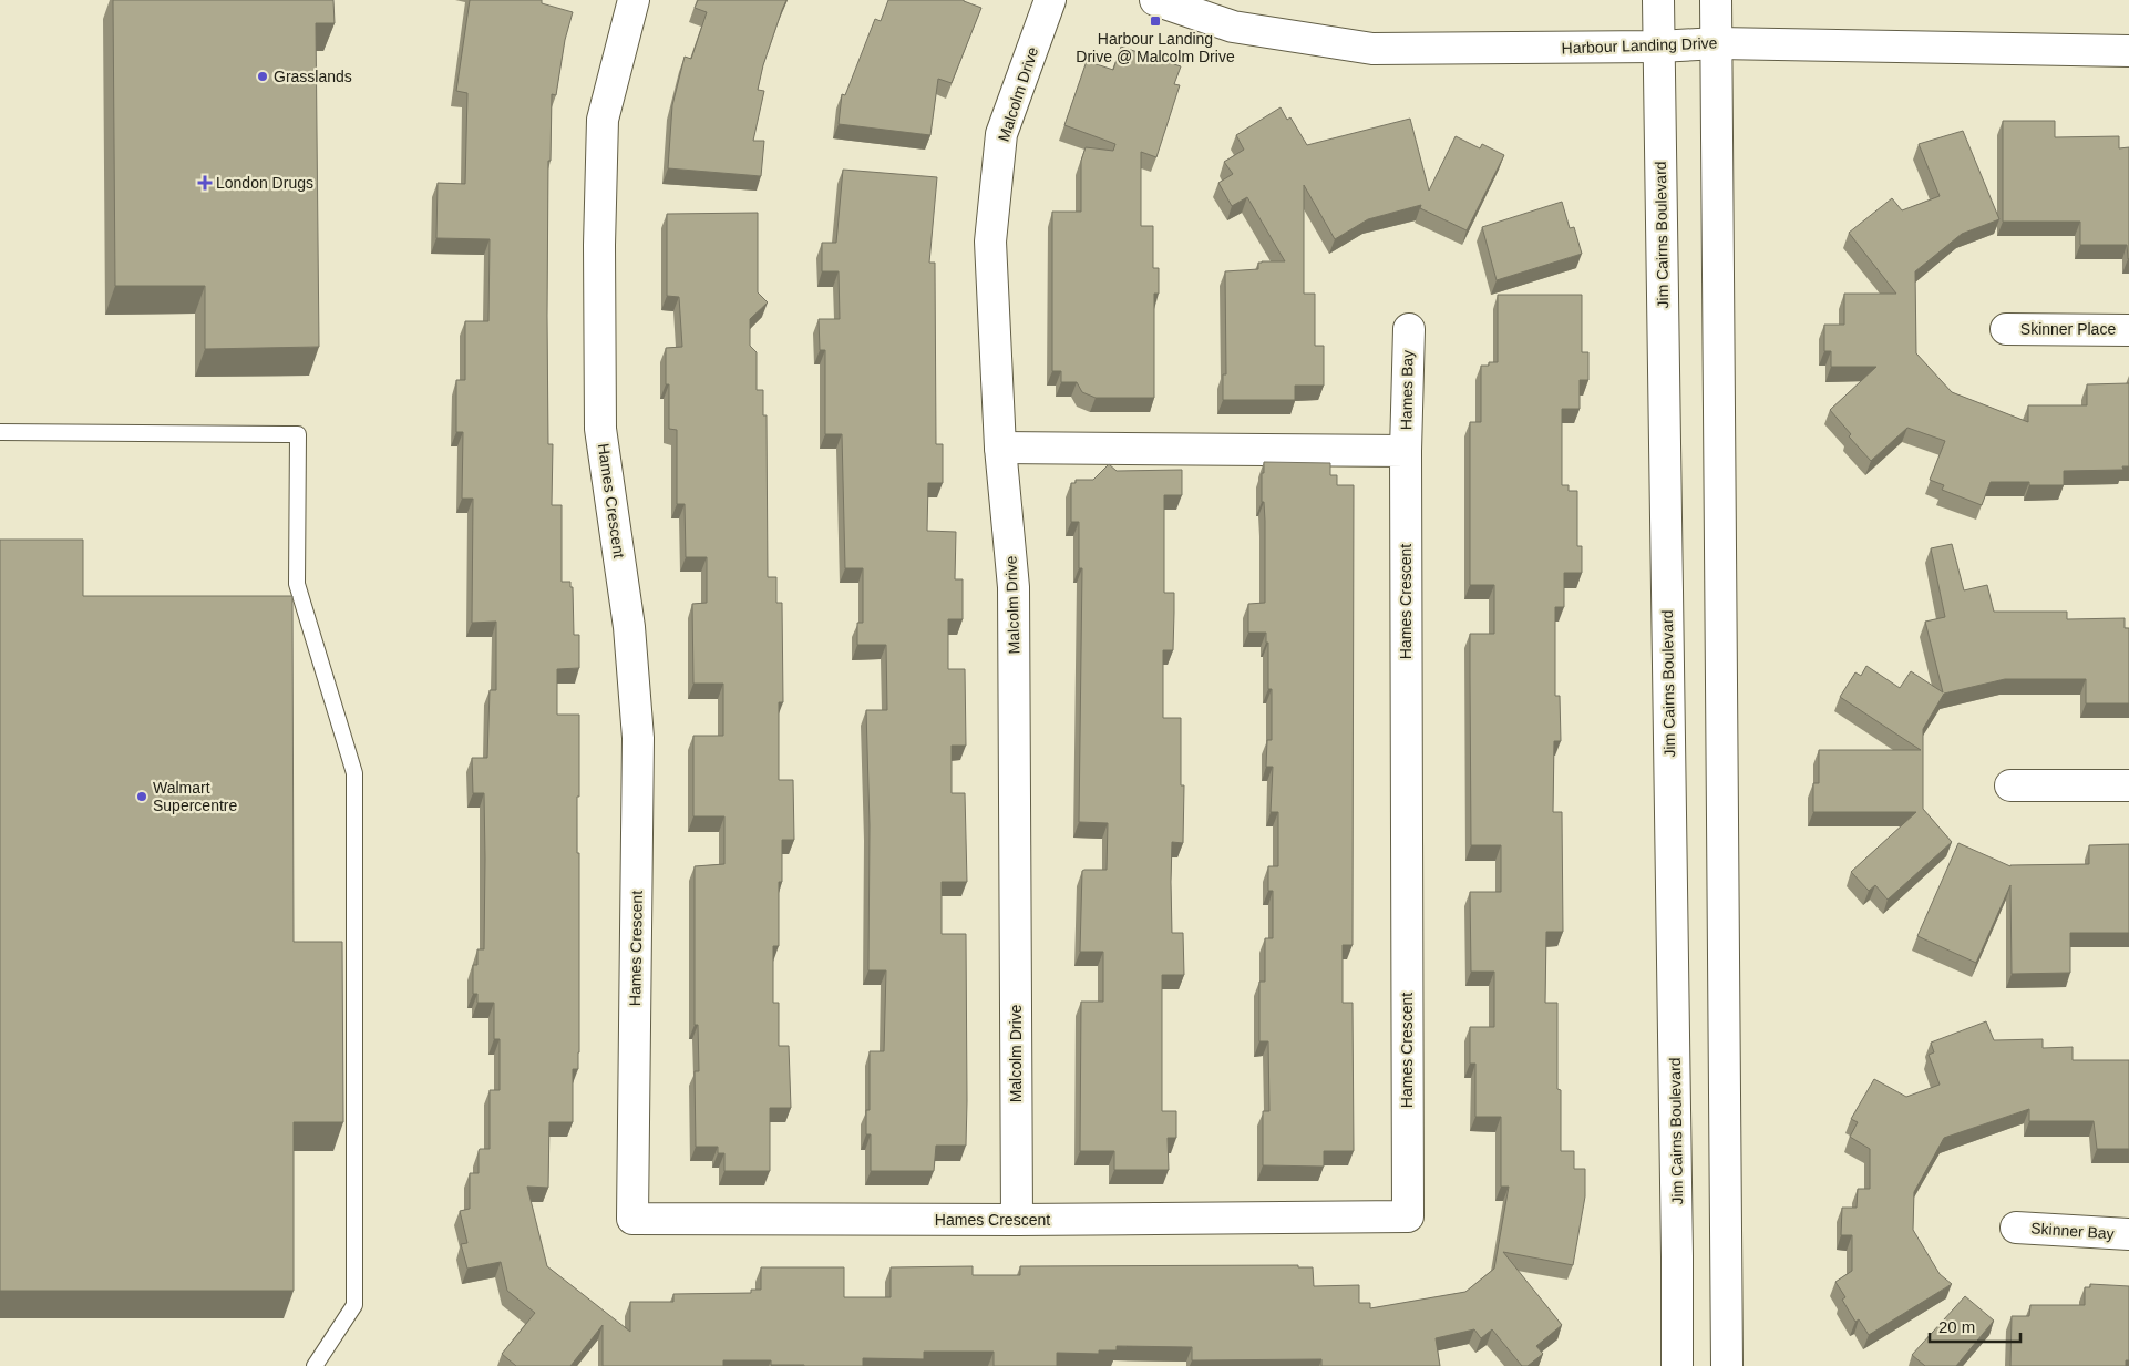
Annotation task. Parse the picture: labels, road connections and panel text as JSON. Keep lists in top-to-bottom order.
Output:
{
  "streets": {
    "street": [
      "Harbour Landing Drive",
      "Malcolm Drive",
      "Jim Cairns Boulevard",
      "Skinner Place",
      "Hames Bay",
      "Hames Crescent",
      "Skinner Bay"
    ]
  },
  "crossings": [
    ["Harbour Landing Drive", "Jim Cairns Boulevard"],
    ["Malcolm Drive", "Hames Crescent"],
    ["Hames Bay", "Hames Crescent"]
  ],
  "places": {
    "transit": ["Harbour Landing Drive @ Malcolm Drive"],
    "other": ["Grasslands", "Walmart Supercentre"],
    "health": ["London Drugs"]
  },
  "scale_bar": "20 m"
}
